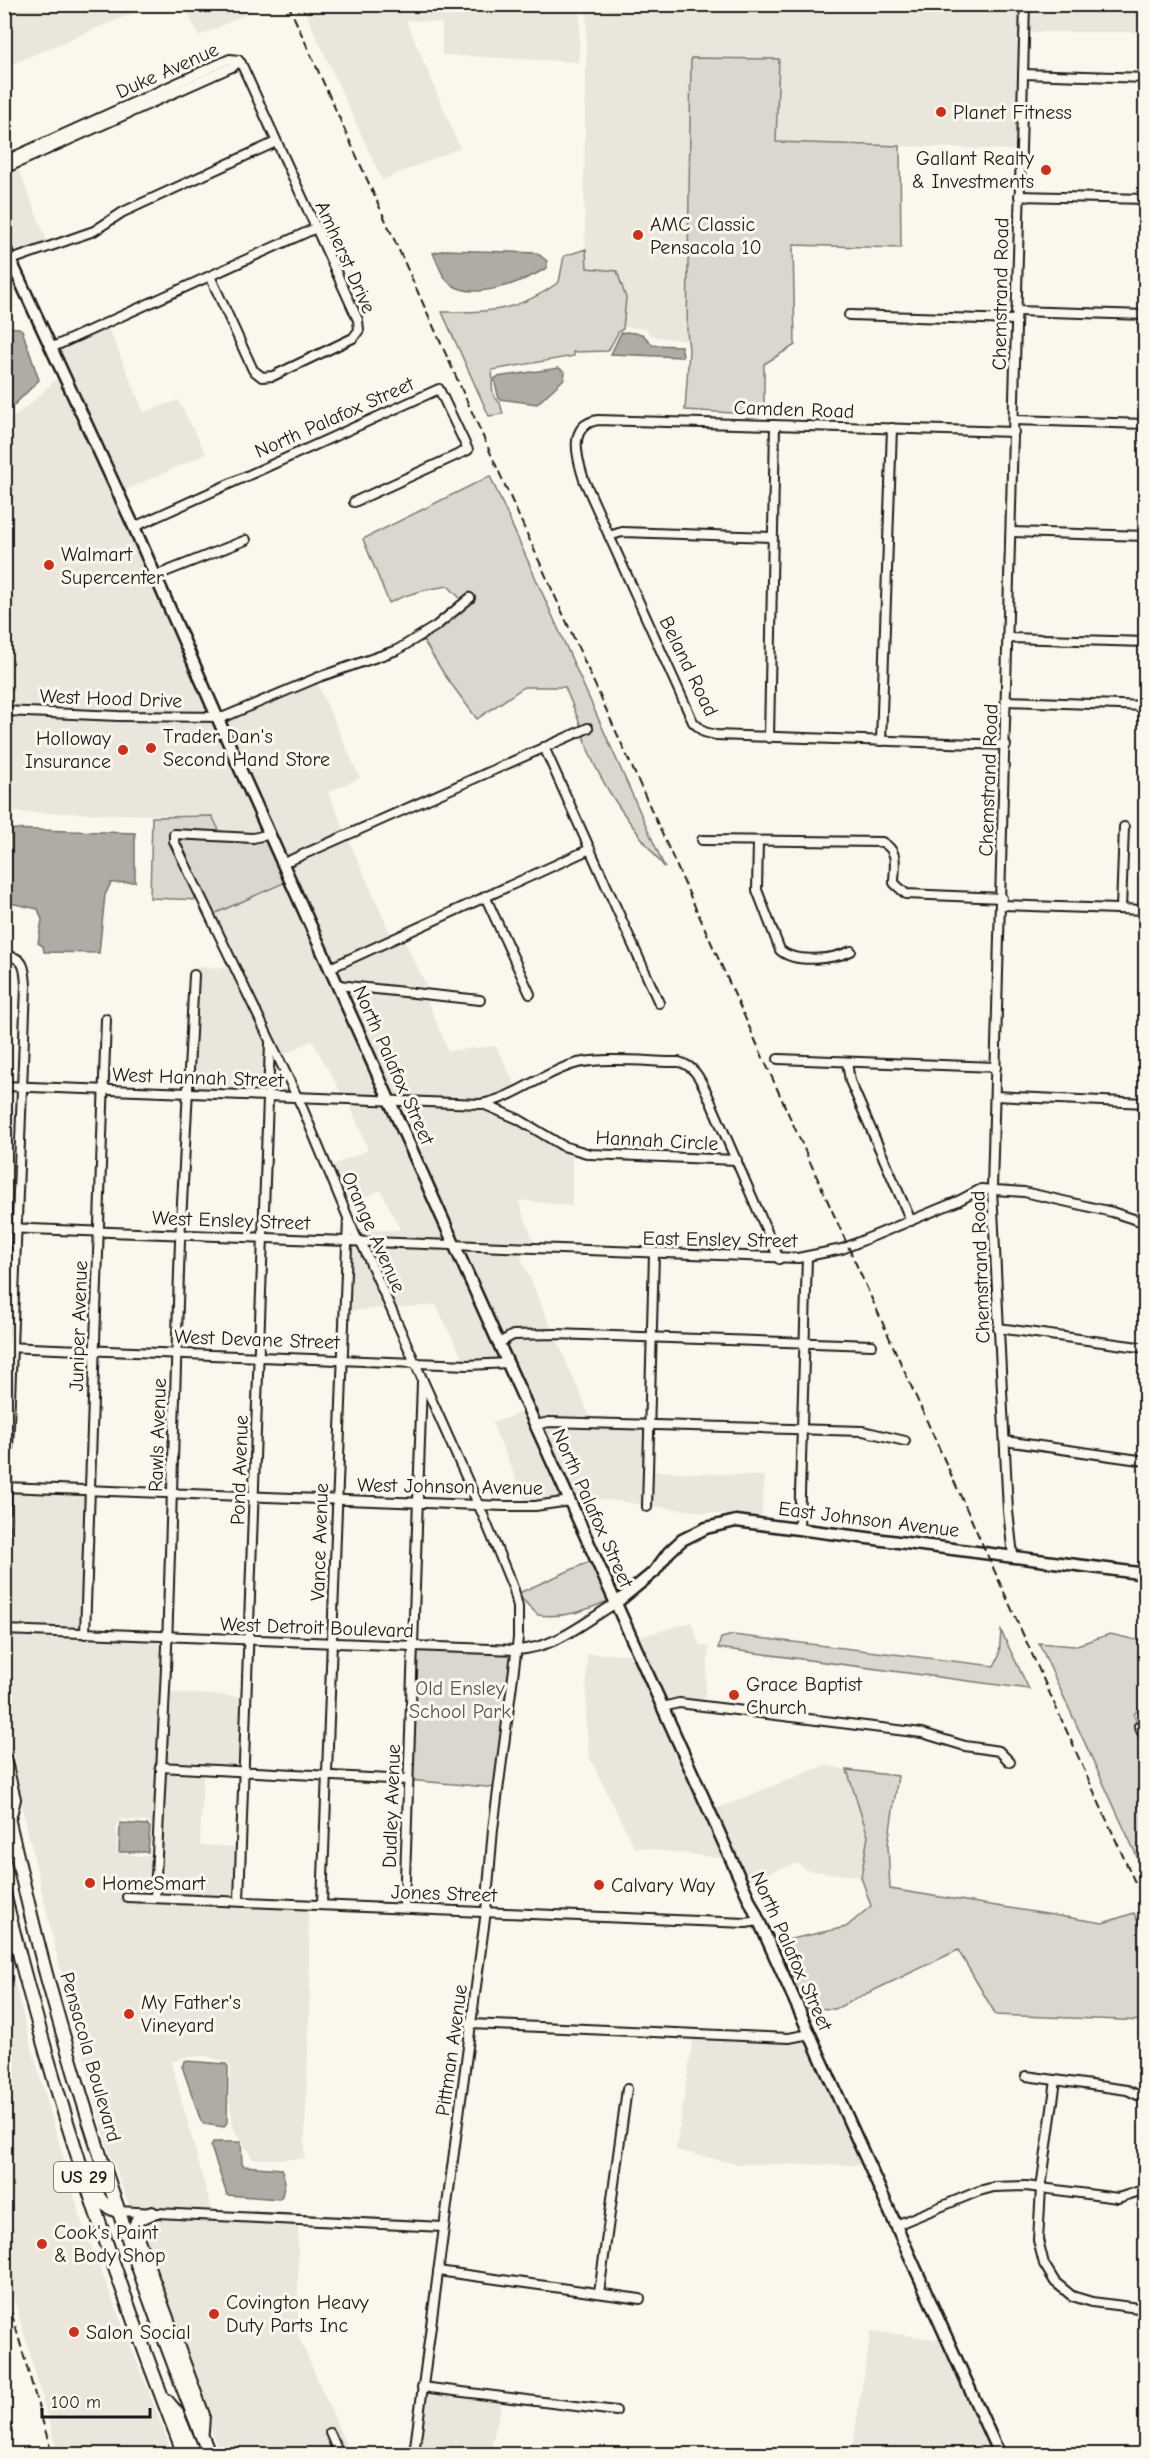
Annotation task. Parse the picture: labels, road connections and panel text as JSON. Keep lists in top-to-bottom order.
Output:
{
  "streets": {
    "highway": ["Pensacola Boulevard", "US 29"],
    "main road": ["North Palafox Street", "East Johnson Avenue"],
    "street": [
      "Duke Avenue",
      "Amherst Drive",
      "Chemstrand Road",
      "Camden Road",
      "Beland Road",
      "West Hood Drive",
      "West Hannah Street",
      "Hannah Circle",
      "West Ensley Street",
      "Orange Avenue",
      "East Ensley Street",
      "Juniper Avenue",
      "West Devane Street",
      "Rawls Avenue",
      "Pond Avenue",
      "West Johnson Avenue",
      "Vance Avenue",
      "West Detroit Boulevard",
      "Dudley Avenue",
      "Jones Street",
      "Pittman Avenue"
    ]
  },
  "crossings": [
    ["Duke Avenue", "Amherst Drive"],
    ["Chemstrand Road", "Camden Road"],
    ["Chemstrand Road", "Beland Road"],
    ["Chemstrand Road", "East Ensley Street"],
    ["Chemstrand Road", "East Johnson Avenue"],
    ["Camden Road", "Beland Road"],
    ["North Palafox Street", "West Hood Drive"],
    ["North Palafox Street", "West Hannah Street"],
    ["North Palafox Street", "West Ensley Street"],
    ["North Palafox Street", "Orange Avenue"],
    ["North Palafox Street", "East Ensley Street"],
    ["North Palafox Street", "West Devane Street"],
    ["North Palafox Street", "West Johnson Avenue"],
    ["North Palafox Street", "East Johnson Avenue"],
    ["North Palafox Street", "West Detroit Boulevard"],
    ["North Palafox Street", "Jones Street"],
    ["West Hannah Street", "Hannah Circle"],
    ["West Hannah Street", "Orange Avenue"],
    ["West Hannah Street", "Juniper Avenue"],
    ["West Hannah Street", "Rawls Avenue"],
    ["West Hannah Street", "Pond Avenue"],
    ["West Ensley Street", "Orange Avenue"],
    ["West Ensley Street", "East Ensley Street"],
    ["West Ensley Street", "Juniper Avenue"],
    ["West Ensley Street", "Rawls Avenue"],
    ["West Ensley Street", "Pond Avenue"],
    ["West Ensley Street", "Vance Avenue"],
    ["Orange Avenue", "West Devane Street"],
    ["Orange Avenue", "Pond Avenue"],
    ["Orange Avenue", "West Johnson Avenue"],
    ["Orange Avenue", "Vance Avenue"],
    ["Orange Avenue", "West Detroit Boulevard"],
    ["Orange Avenue", "Dudley Avenue"],
    ["Orange Avenue", "Pittman Avenue"],
    ["Juniper Avenue", "West Devane Street"],
    ["Juniper Avenue", "West Johnson Avenue"],
    ["Juniper Avenue", "West Detroit Boulevard"],
    ["West Devane Street", "Rawls Avenue"],
    ["West Devane Street", "Pond Avenue"],
    ["West Devane Street", "Vance Avenue"],
    ["Rawls Avenue", "West Johnson Avenue"],
    ["Rawls Avenue", "West Detroit Boulevard"],
    ["Rawls Avenue", "Jones Street"],
    ["Pond Avenue", "West Johnson Avenue"],
    ["Pond Avenue", "West Detroit Boulevard"],
    ["Pond Avenue", "Jones Street"],
    ["West Johnson Avenue", "Vance Avenue"],
    ["West Johnson Avenue", "Dudley Avenue"],
    ["East Johnson Avenue", "West Detroit Boulevard"],
    ["Vance Avenue", "West Detroit Boulevard"],
    ["Vance Avenue", "Jones Street"],
    ["West Detroit Boulevard", "Dudley Avenue"],
    ["West Detroit Boulevard", "Pittman Avenue"],
    ["Dudley Avenue", "Jones Street"],
    ["Jones Street", "Pittman Avenue"]
  ],
  "parks": ["Old Ensley School Park"],
  "places": [
    "Planet Fitness",
    "Gallant Realty & Investments",
    "AMC Classic Pensacola 10",
    "Walmart Supercenter",
    "Trader Dan's Second Hand Store",
    "Holloway Insurance",
    "Grace Baptist Church",
    "HomeSmart",
    "Calvary Way",
    "My Father's Vineyard",
    "Cook's Paint & Body Shop",
    "Covington Heavy Duty Parts Inc",
    "Salon Social"
  ],
  "scale_bar": "100 m"
}
